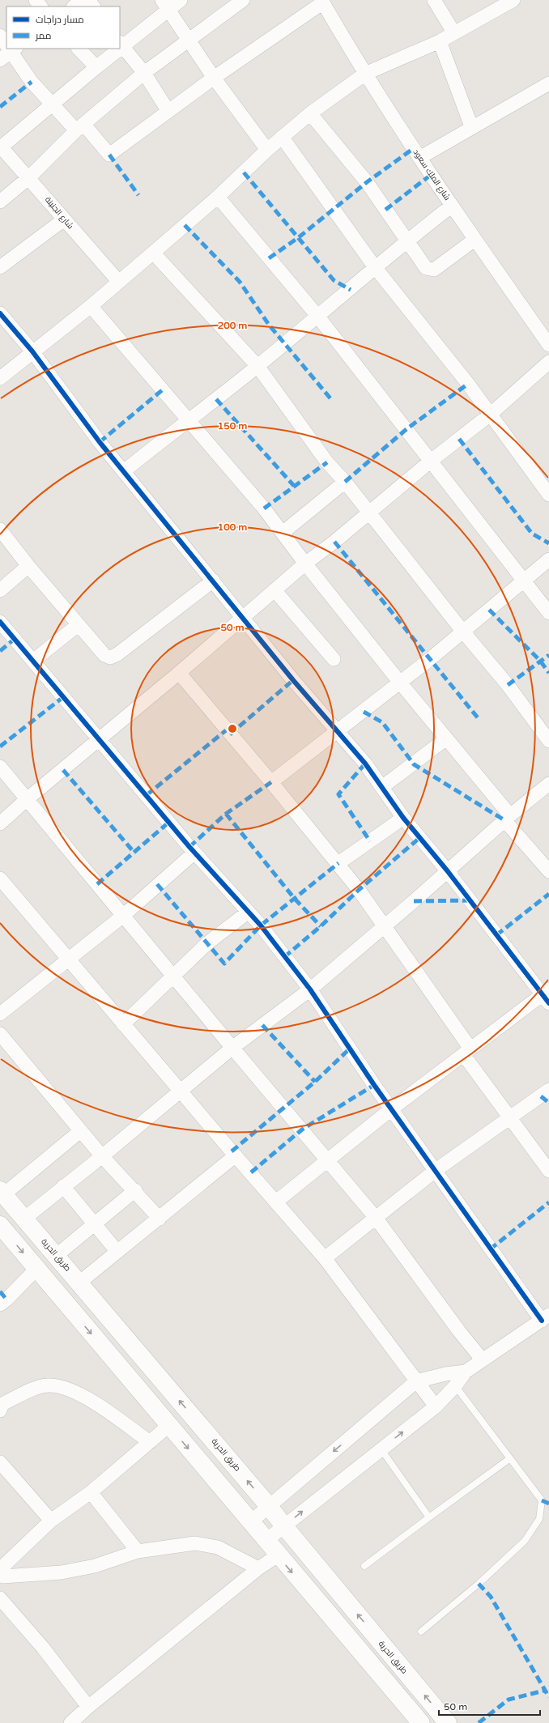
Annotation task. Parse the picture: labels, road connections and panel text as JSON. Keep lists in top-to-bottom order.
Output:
{
  "streets": {
    "main road": ["طريق الحرية"],
    "street": ["شارع الملك سعود", "شارع الجنينة"]
  },
  "legend": ["مسار دراجات", "ممر"],
  "scale_bar": "50 m",
  "rings": [
    "200 m",
    "150 m",
    "100 m",
    "50 m"
  ]
}
